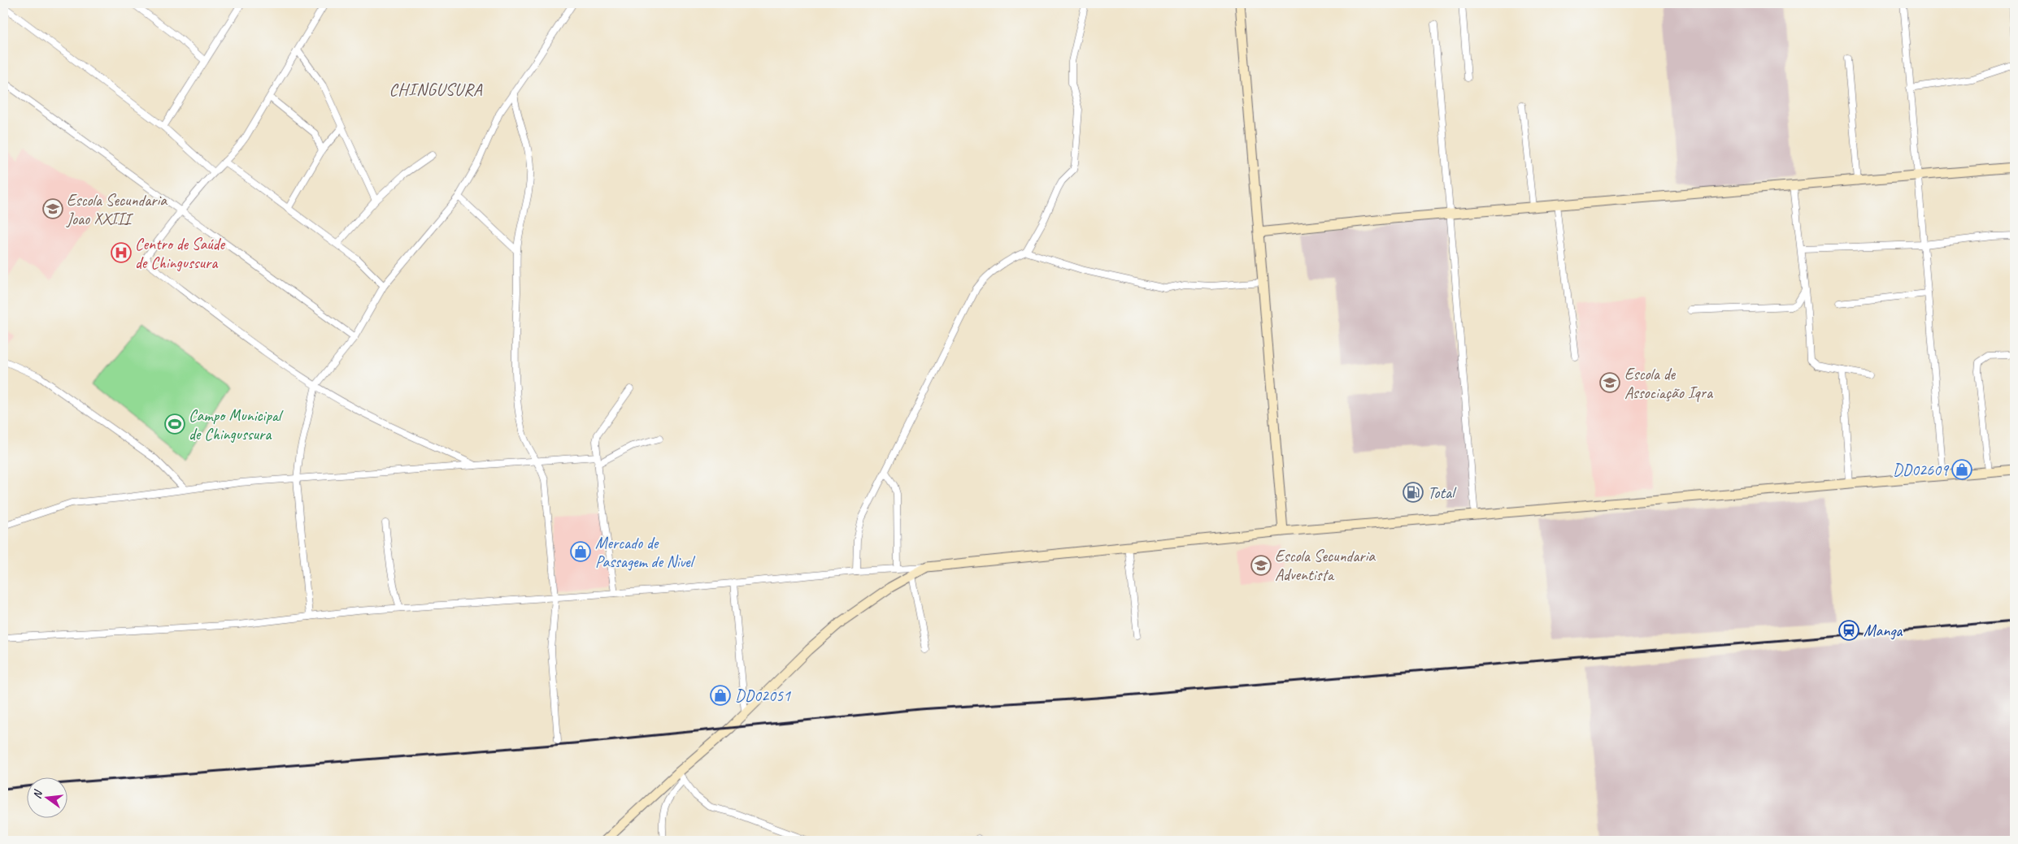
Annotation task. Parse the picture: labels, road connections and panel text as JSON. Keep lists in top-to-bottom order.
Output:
{
  "districts": ["CHINGUSURA"],
  "places": {
    "school or university": ["Escola Secundaria Joao XXIII", "Escola de Associação Iqra", "Escola Secundaria Adventista"],
    "hospital": ["Centro de Saúde de Chingussura"],
    "sports": ["Campo Municipal de Chingussura"],
    "shop": ["DD02609", "Mercado de Passagem de Nivel", "DD02051"],
    "fuel station": ["Total"],
    "station": ["Manga"]
  },
  "north": "left"
}
